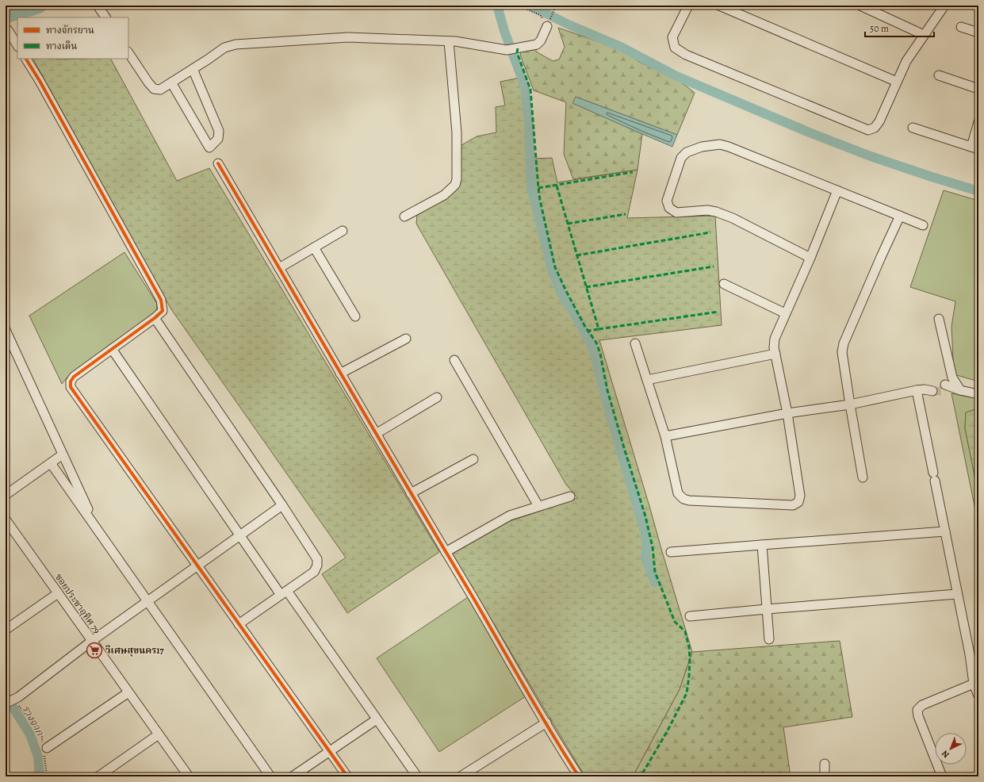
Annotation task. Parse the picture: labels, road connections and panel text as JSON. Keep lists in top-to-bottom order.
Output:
{
  "streets": {
    "street": ["ซอยประชาอุทิศ 79"]
  },
  "water": ["รางจาก"],
  "places": {
    "supermarket": ["วิเศษสุขนคร17"]
  },
  "legend": ["ทางจักรยาน", "ทางเดิน"],
  "scale_bar": "50 m",
  "north": "bottom left"
}
